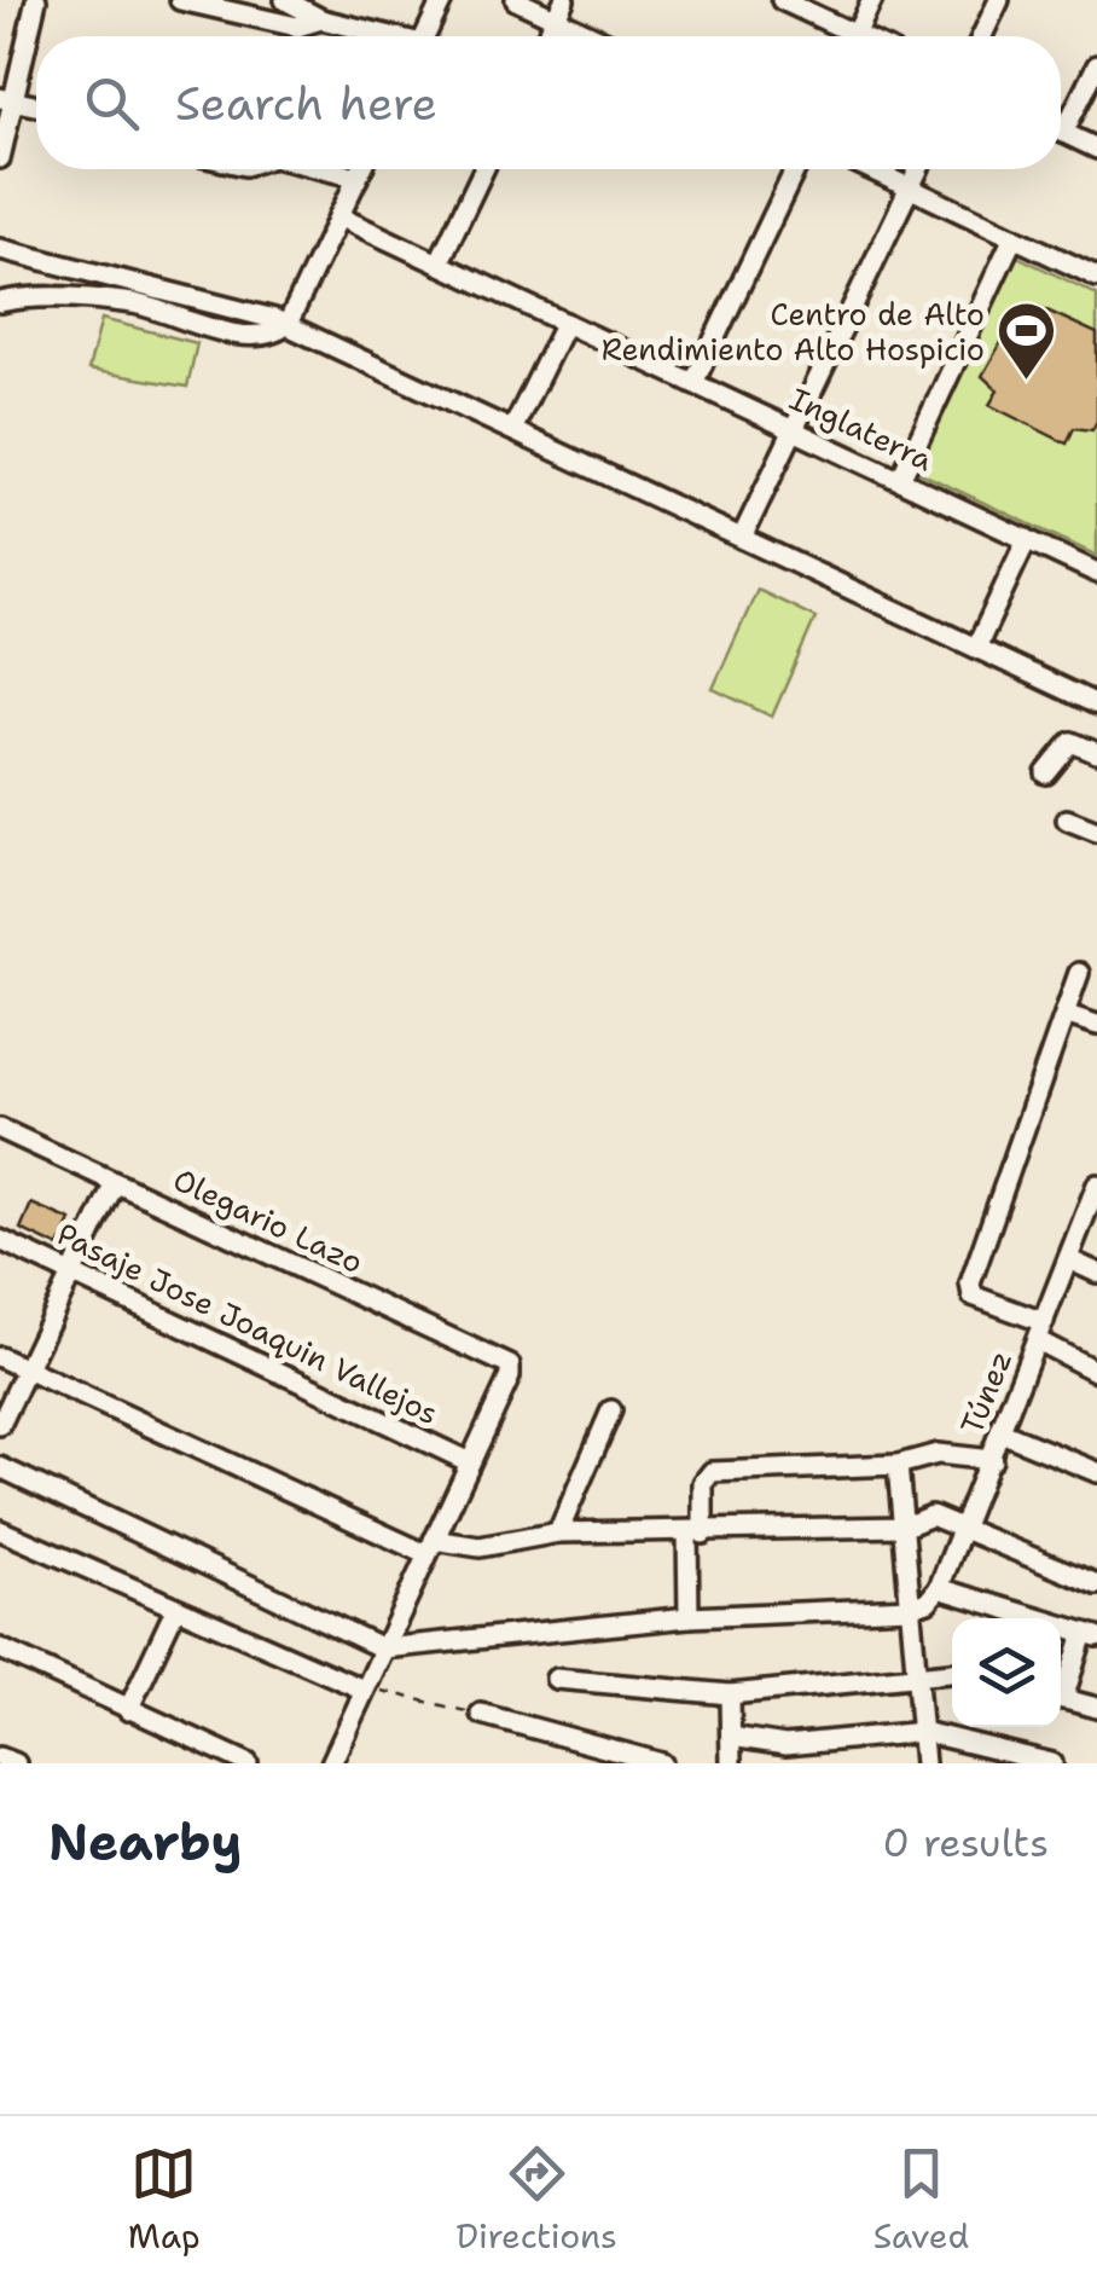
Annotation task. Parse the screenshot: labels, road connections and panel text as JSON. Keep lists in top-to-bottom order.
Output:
{
  "streets": {
    "street": [
      "Inglaterra",
      "Olegario Lazo",
      "Pasaje Jose Joaquin Vallejos",
      "Túnez"
    ]
  },
  "crossings": [
    ["Olegario Lazo", "Pasaje Jose Joaquin Vallejos"]
  ],
  "places": {
    "sports": ["Centro de Alto Rendimiento Alto Hospicio"]
  },
  "page": {
    "search": "Search here",
    "heading": ["Nearby", "0 results"],
    "nav": ["Map", "Directions", "Saved"]
  }
}
